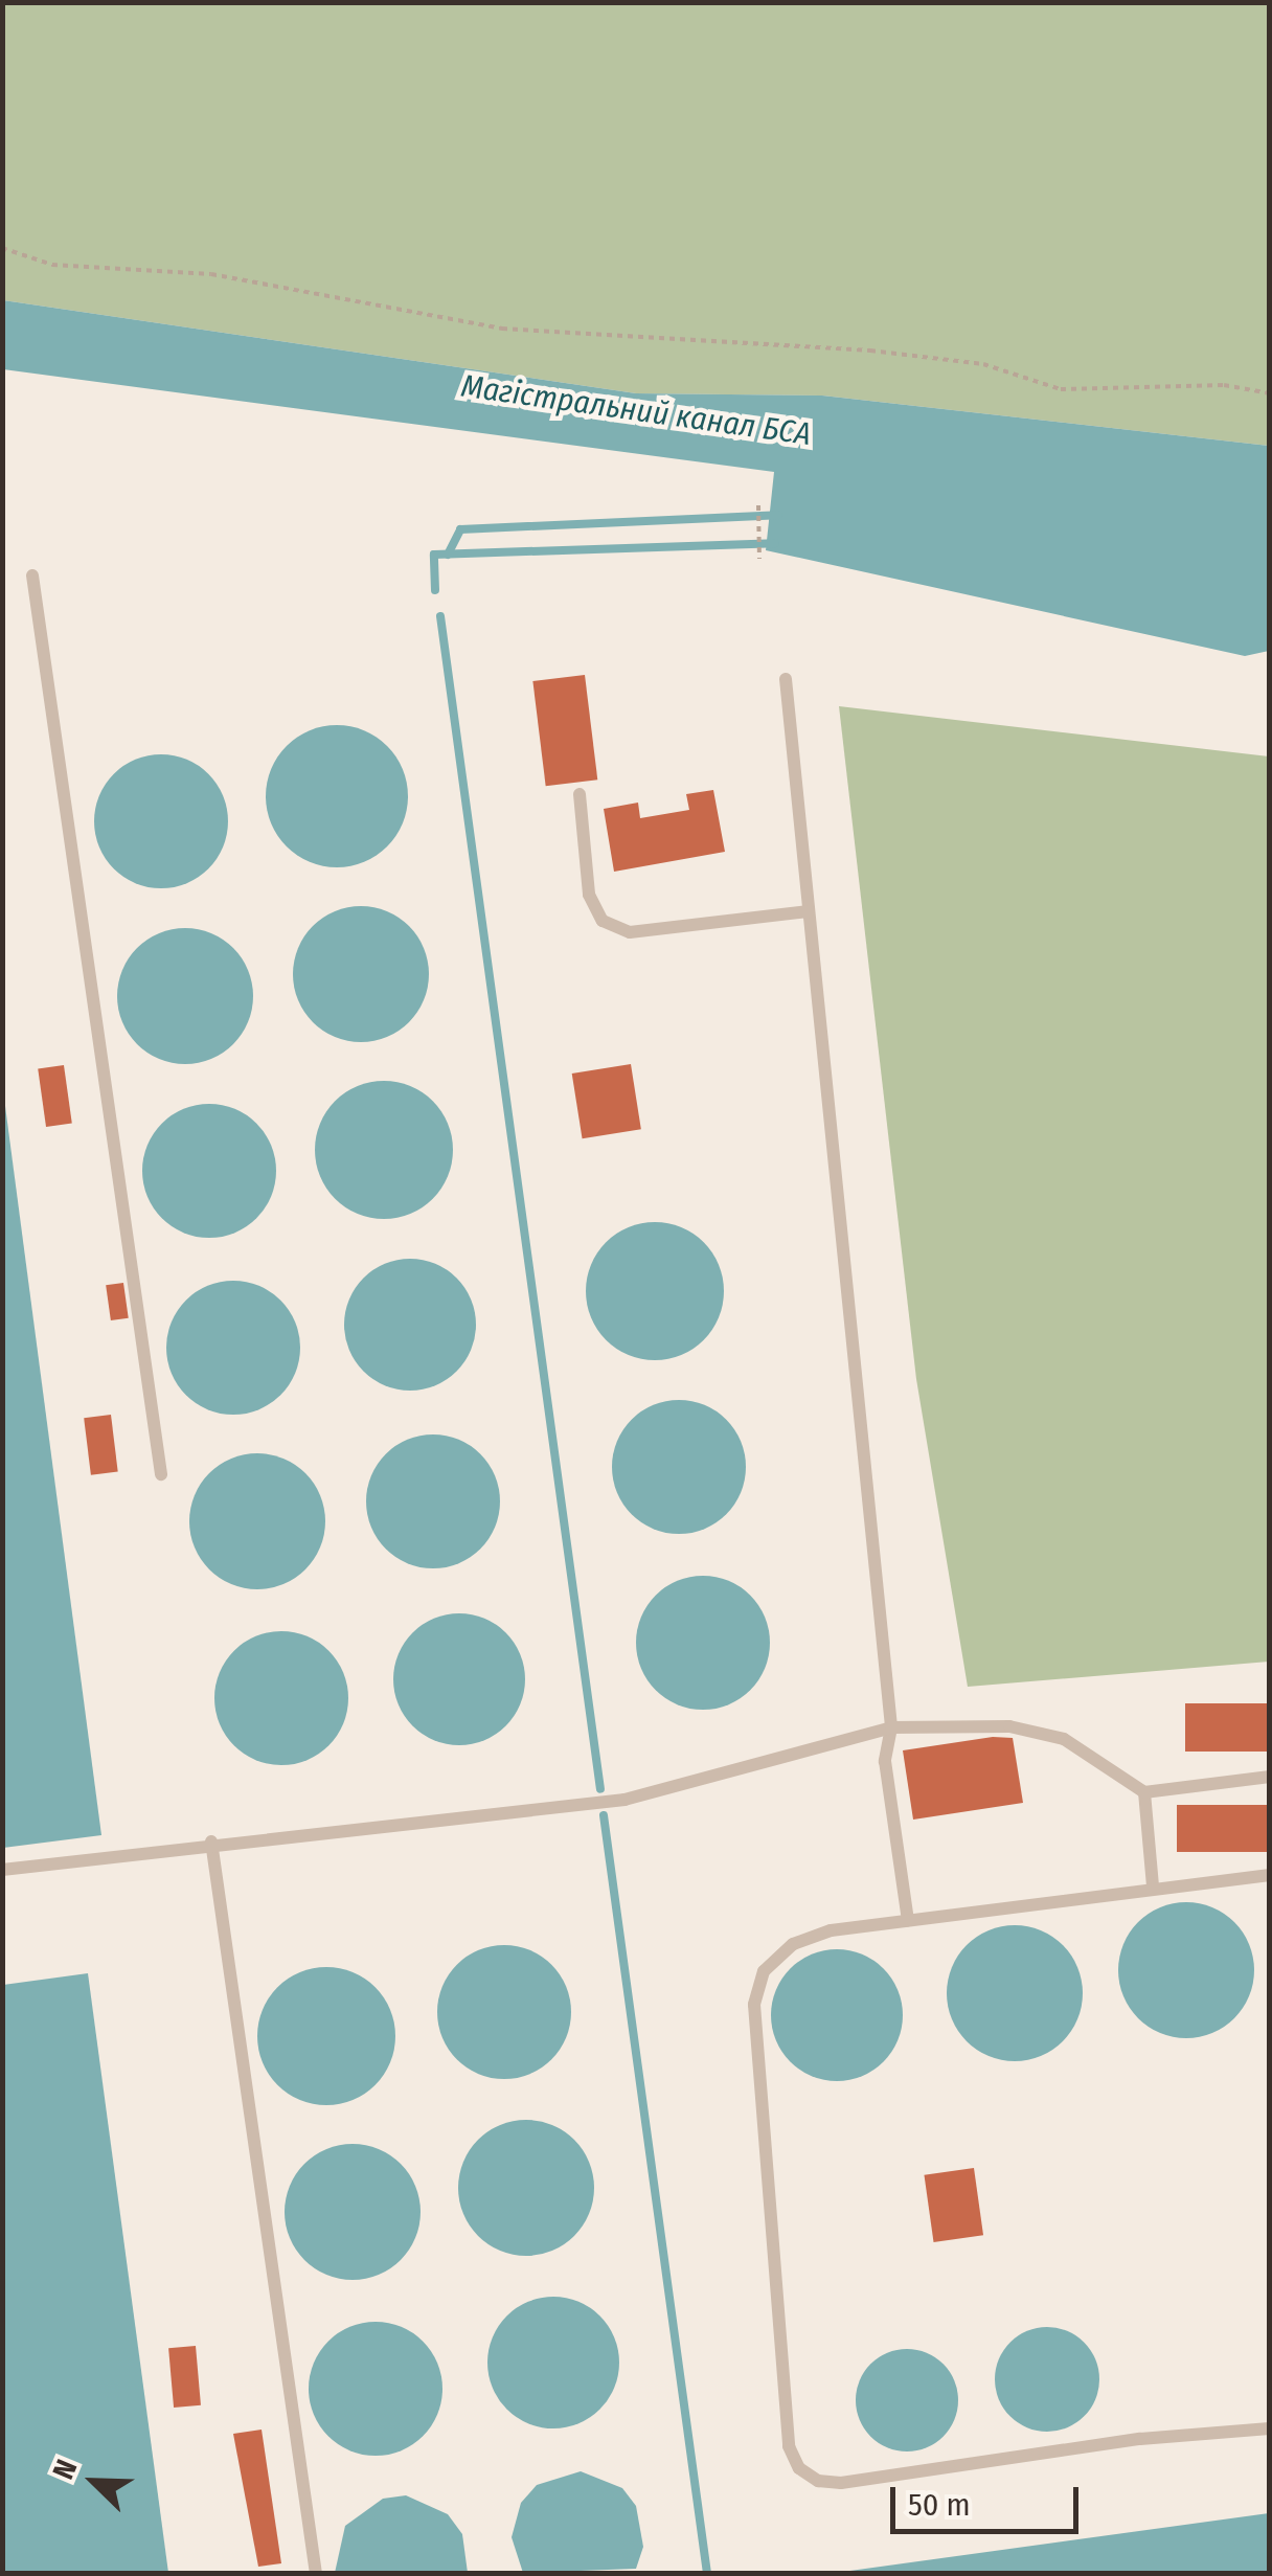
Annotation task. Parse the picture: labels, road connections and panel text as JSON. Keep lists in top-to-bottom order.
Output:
{
  "water": ["Магістральний канал БСА"],
  "scale_bar": "50 m",
  "north": "top left"
}
